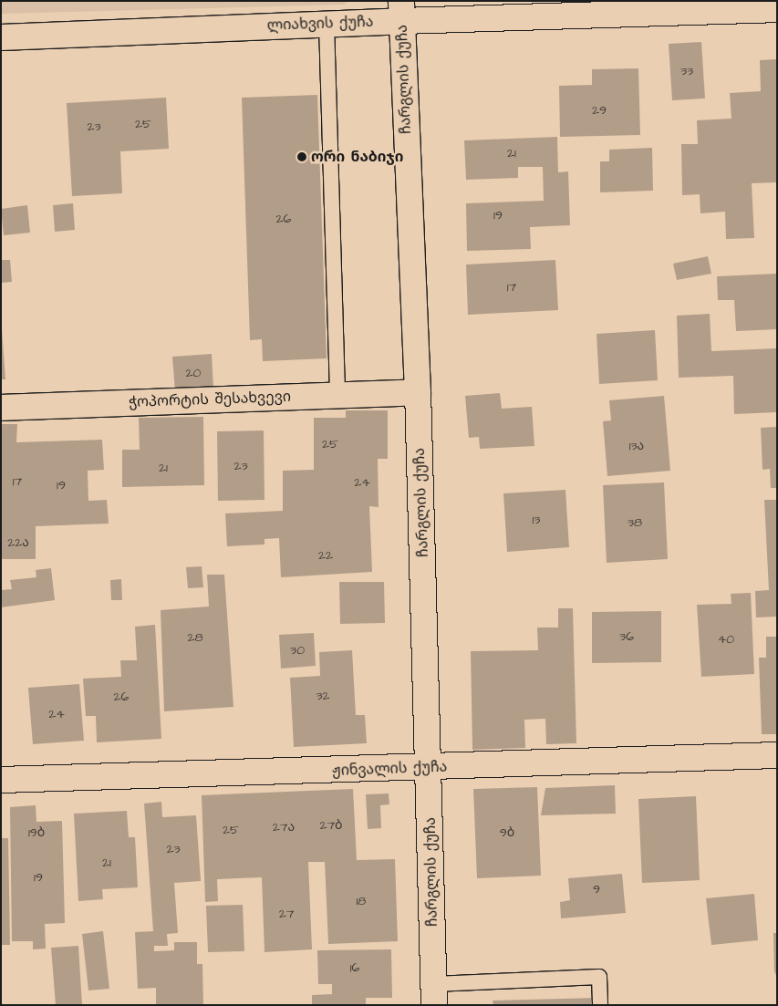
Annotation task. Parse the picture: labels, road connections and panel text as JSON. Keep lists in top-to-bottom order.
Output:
{
  "streets": {
    "street": [
      "ლიახვის ქუჩა",
      "ჩარგლის ქუჩა",
      "ჭოპორტის შესახვევი",
      "ჟინვალის ქუჩა"
    ]
  },
  "crossings": [
    ["ლიახვის ქუჩა", "ჩარგლის ქუჩა"],
    ["ჩარგლის ქუჩა", "ჭოპორტის შესახვევი"],
    ["ჩარგლის ქუჩა", "ჟინვალის ქუჩა"]
  ],
  "places": ["ორი ნაბიჯი"],
  "house_numbers": [
    "33",
    "29",
    "25",
    "23",
    "21",
    "19",
    "26",
    "17",
    "20",
    "25",
    "13ა",
    "23",
    "21",
    "17",
    "24",
    "19",
    "13",
    "38",
    "22ა",
    "22",
    "36",
    "28",
    "40",
    "30",
    "32",
    "26",
    "24",
    "27ბ",
    "27ა",
    "25",
    "19ბ",
    "9ბ",
    "23",
    "21",
    "19",
    "9",
    "18",
    "27",
    "16"
  ]
}
